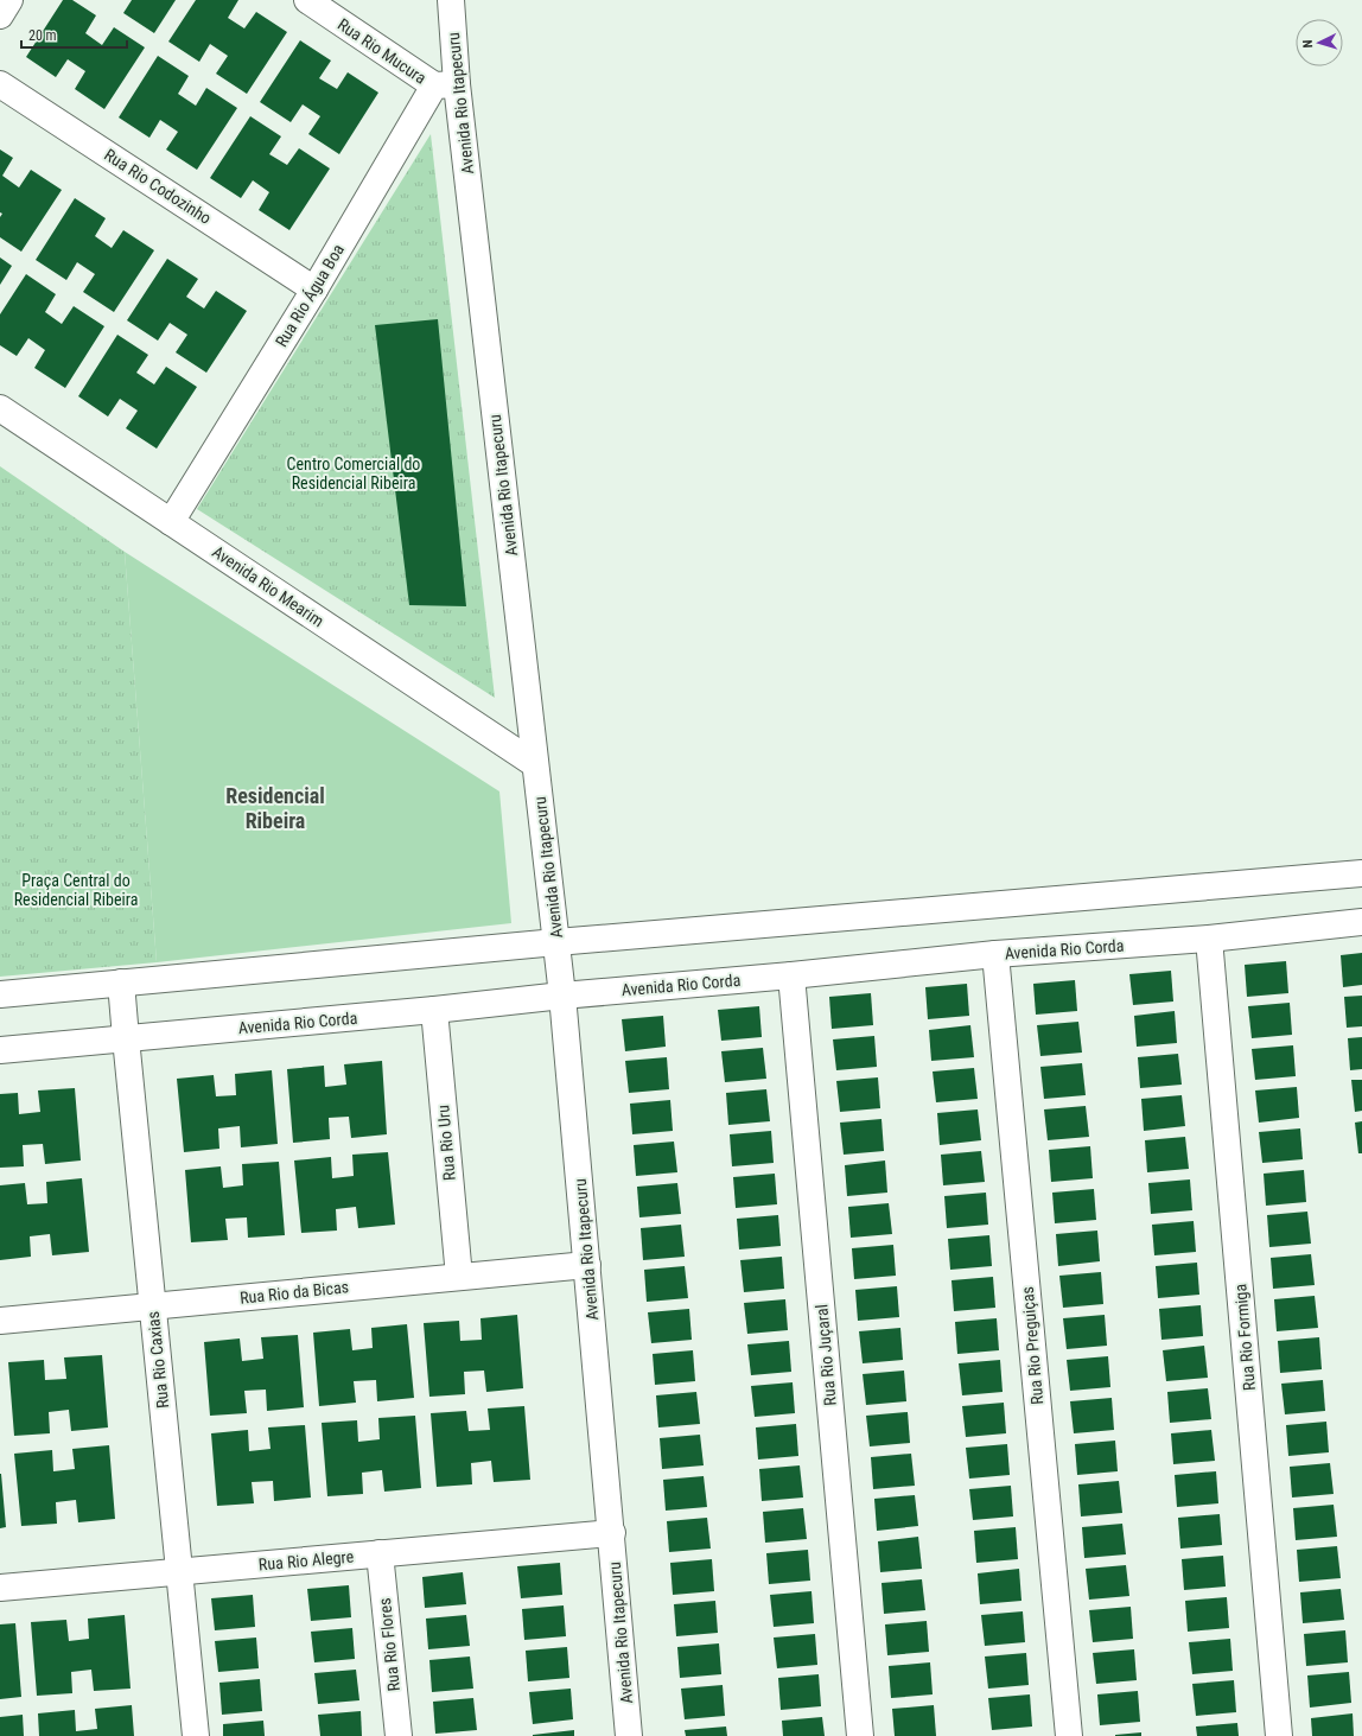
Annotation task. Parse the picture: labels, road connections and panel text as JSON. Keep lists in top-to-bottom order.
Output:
{
  "streets": {
    "street": [
      "Rua Rio Mucura",
      "Avenida Rio Itapecuru",
      "Rua Rio Codozinho",
      "Rua Rio Água Boa",
      "Avenida Rio Mearim",
      "Avenida Rio Corda",
      "Rua Rio Uru",
      "Rua Rio da Bicas",
      "Rua Rio Formiga",
      "Rua Rio Preguiças",
      "Rua Rio Juçaral",
      "Rua Rio Caxias",
      "Rua Rio Alegre",
      "Rua Rio Flores"
    ]
  },
  "crossings": [
    ["Rua Rio Mucura", "Avenida Rio Itapecuru"],
    ["Rua Rio Mucura", "Rua Rio Água Boa"],
    ["Avenida Rio Itapecuru", "Rua Rio Água Boa"],
    ["Avenida Rio Itapecuru", "Avenida Rio Mearim"],
    ["Avenida Rio Itapecuru", "Avenida Rio Corda"],
    ["Avenida Rio Itapecuru", "Rua Rio da Bicas"],
    ["Avenida Rio Itapecuru", "Rua Rio Alegre"],
    ["Rua Rio Codozinho", "Rua Rio Água Boa"],
    ["Rua Rio Água Boa", "Avenida Rio Mearim"],
    ["Avenida Rio Corda", "Rua Rio Uru"],
    ["Avenida Rio Corda", "Rua Rio Formiga"],
    ["Avenida Rio Corda", "Rua Rio Preguiças"],
    ["Avenida Rio Corda", "Rua Rio Juçaral"],
    ["Avenida Rio Corda", "Rua Rio Caxias"],
    ["Rua Rio Uru", "Rua Rio da Bicas"],
    ["Rua Rio da Bicas", "Rua Rio Caxias"],
    ["Rua Rio Caxias", "Rua Rio Alegre"],
    ["Rua Rio Alegre", "Rua Rio Flores"]
  ],
  "districts": ["Residencial Ribeira"],
  "parks": ["Centro Comercial do Residencial Ribeira", "Praça Central do Residencial Ribeira"],
  "scale_bar": "20 m",
  "north": "left"
}
